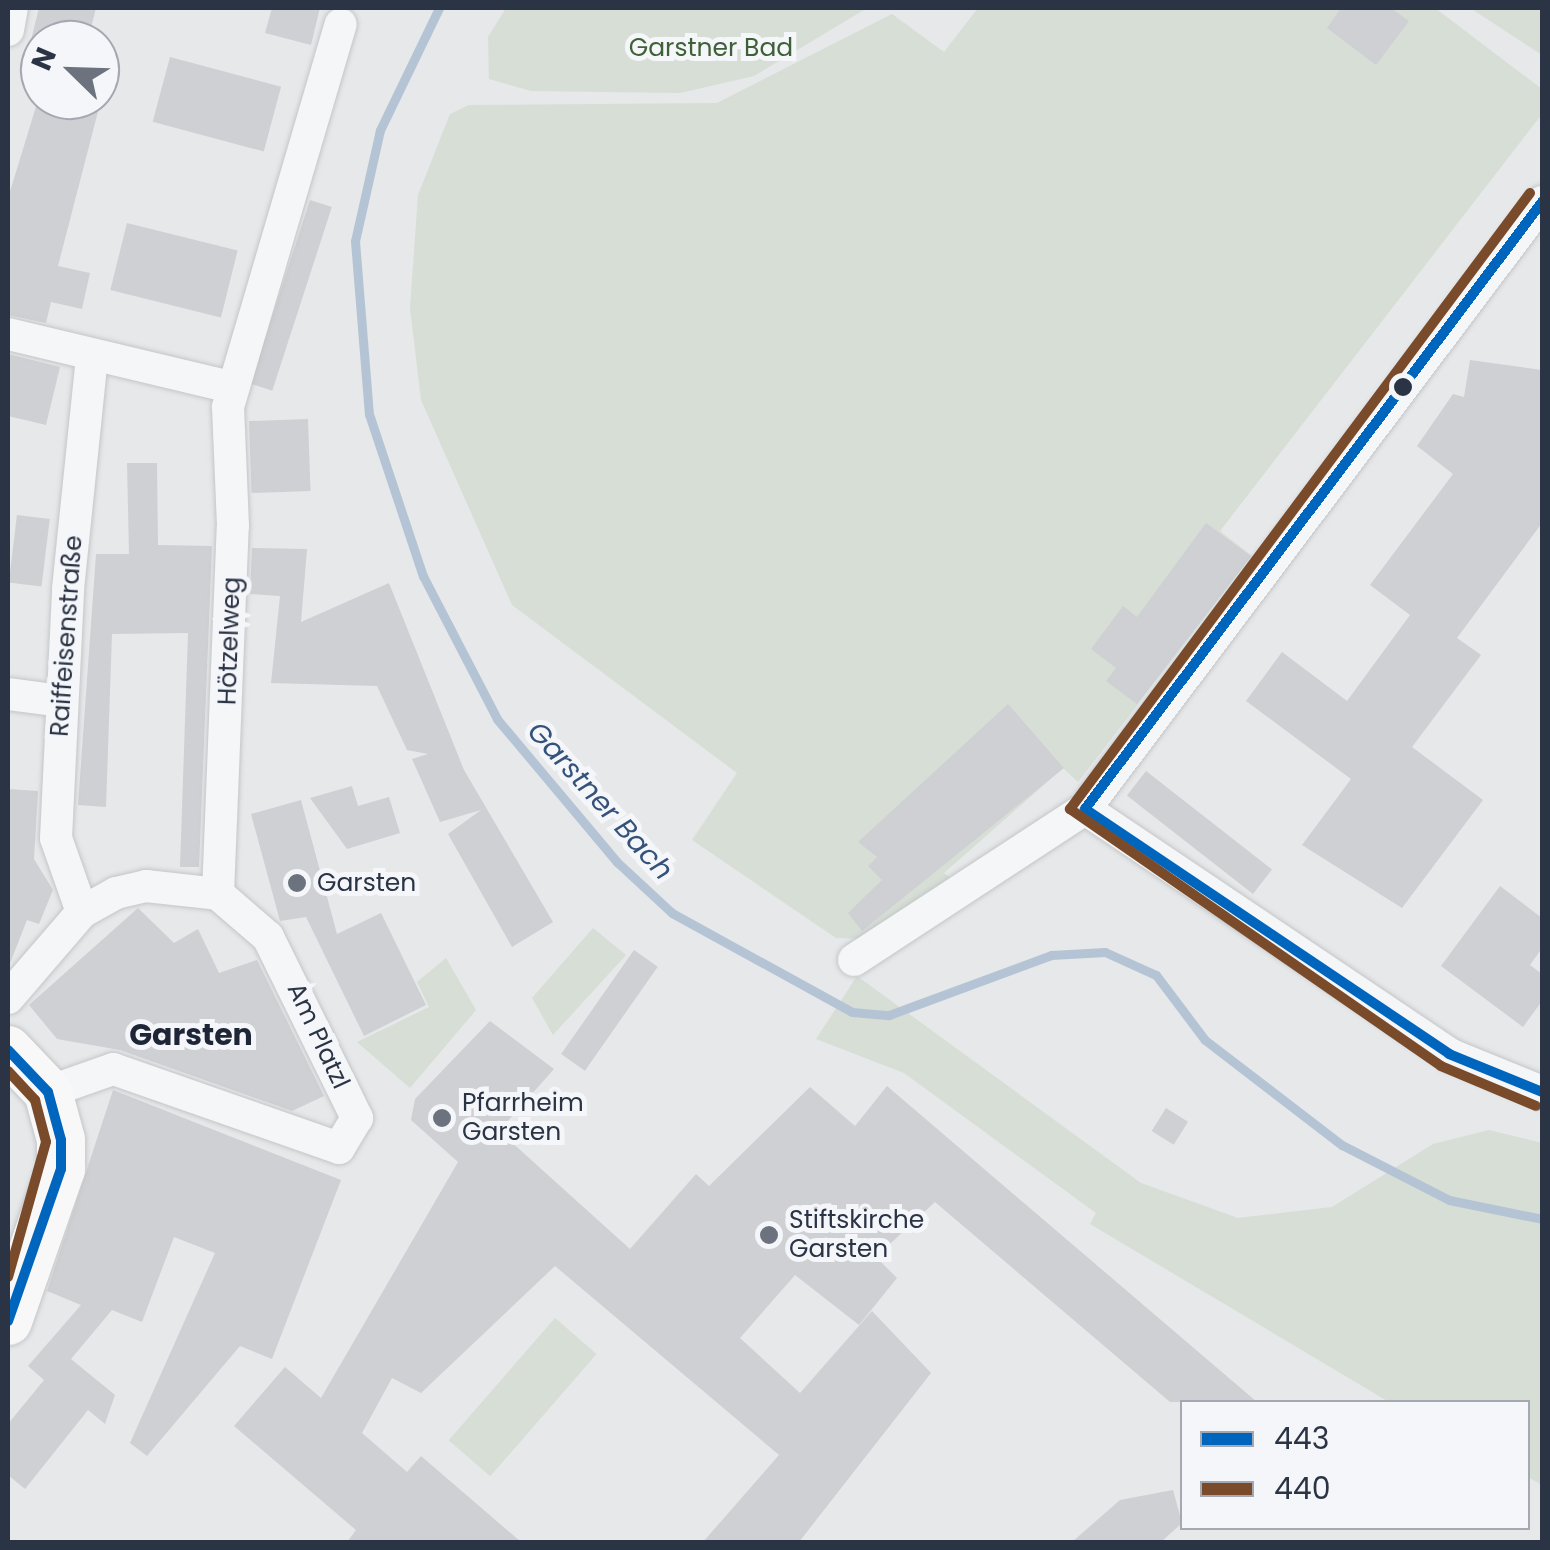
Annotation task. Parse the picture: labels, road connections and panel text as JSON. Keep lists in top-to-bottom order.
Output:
{
  "streets": {
    "street": ["Raiffeisenstraße", "Hötzelweg", "Am Platzl"]
  },
  "crossings": [
    ["Hötzelweg", "Am Platzl"]
  ],
  "districts": ["Garsten"],
  "water": ["Garstner Bach"],
  "parks": ["Garstner Bad"],
  "places": ["Garsten", "Pfarrheim Garsten", "Stiftskirche Garsten"],
  "lines": ["transit line 440", "transit line 443"],
  "legend": ["443", "440"],
  "north": "top left"
}
